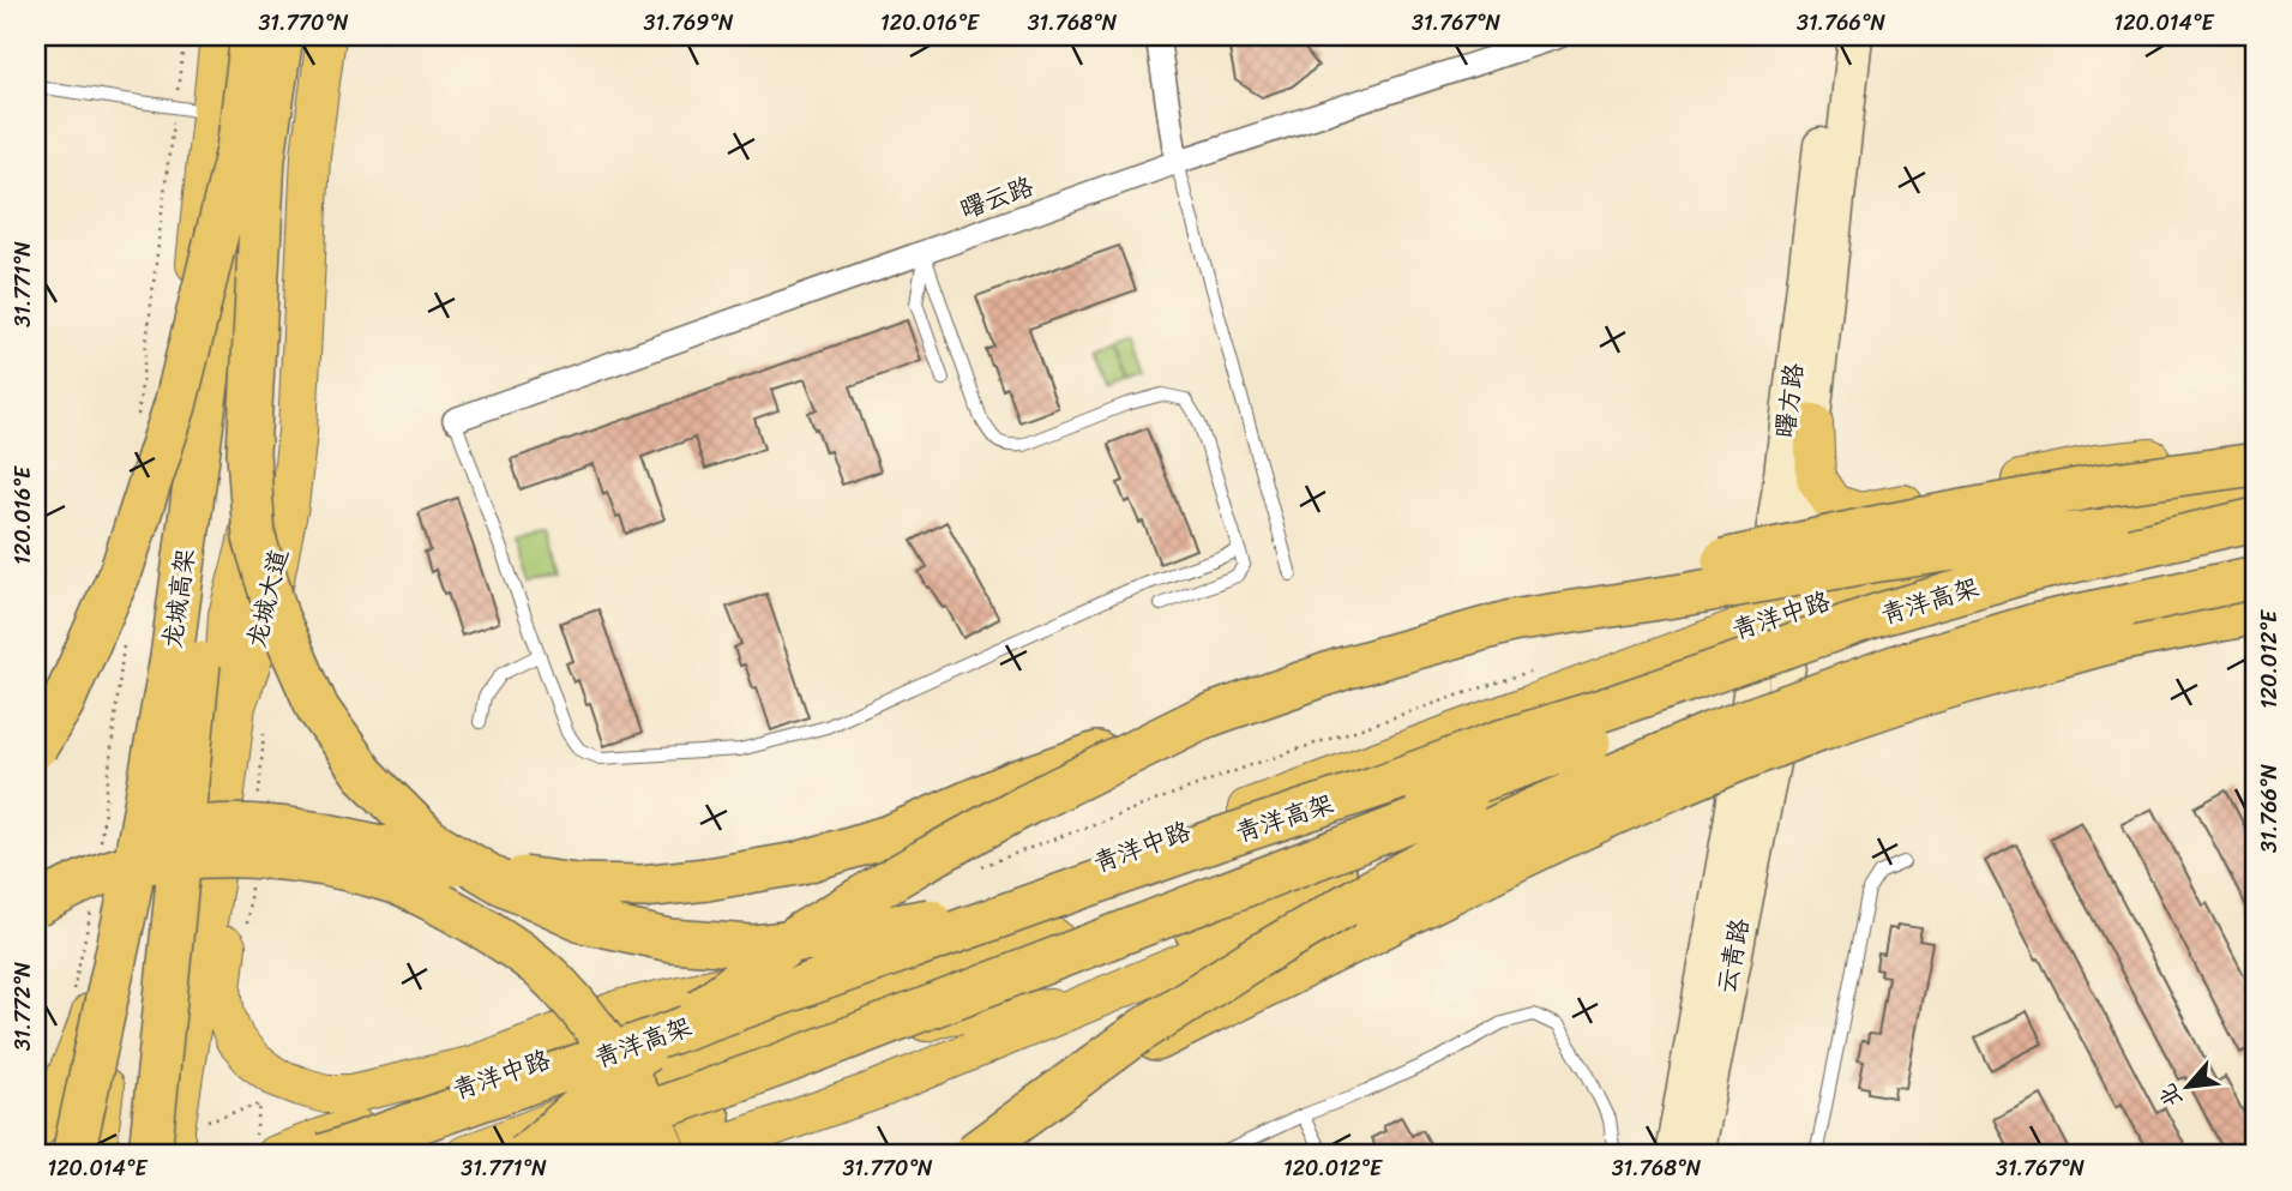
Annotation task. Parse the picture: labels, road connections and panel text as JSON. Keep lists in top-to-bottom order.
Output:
{
  "streets": {
    "highway": ["龙城高架", "青洋高架"],
    "main road": ["龙城大道", "青洋中路"],
    "street": ["曙云路", "曙方路", "云青路"]
  },
  "crossings": [
    ["曙方路", "青洋中路"],
    ["曙方路", "云青路"],
    ["青洋高架", "青洋中路"]
  ],
  "north": "bottom left",
  "coordinates": [
    "31.770°N",
    "31.769°N",
    "120.016°E",
    "31.768°N",
    "31.767°N",
    "31.766°N",
    "120.014°E",
    "31.771°N",
    "120.012°E",
    "31.772°N"
  ]
}
